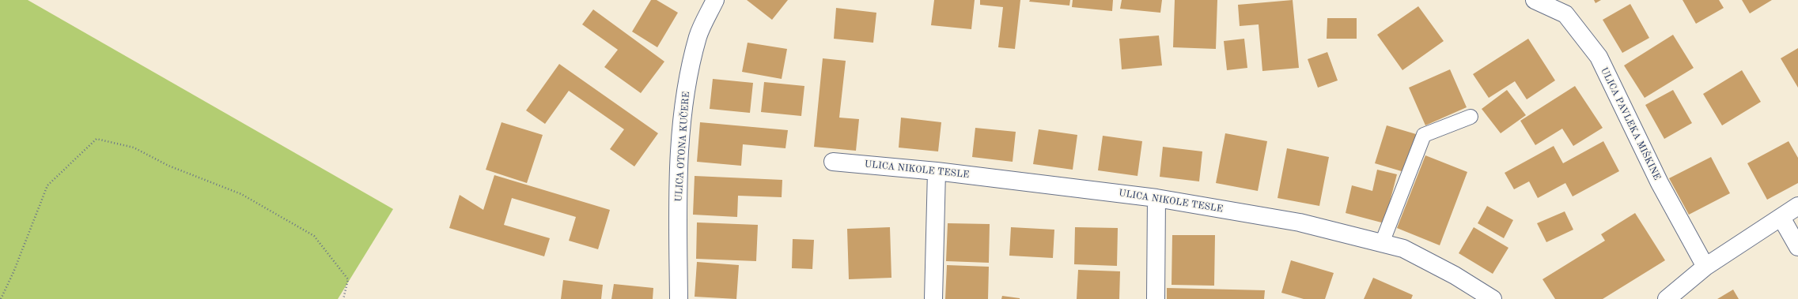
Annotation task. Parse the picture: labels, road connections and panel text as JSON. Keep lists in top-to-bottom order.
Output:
{
  "streets": {
    "street": ["ULICA PAVLEKA MIŠKINE", "ULICA OTONA KUČERE", "ULICA NIKOLE TESLE"]
  }
}
